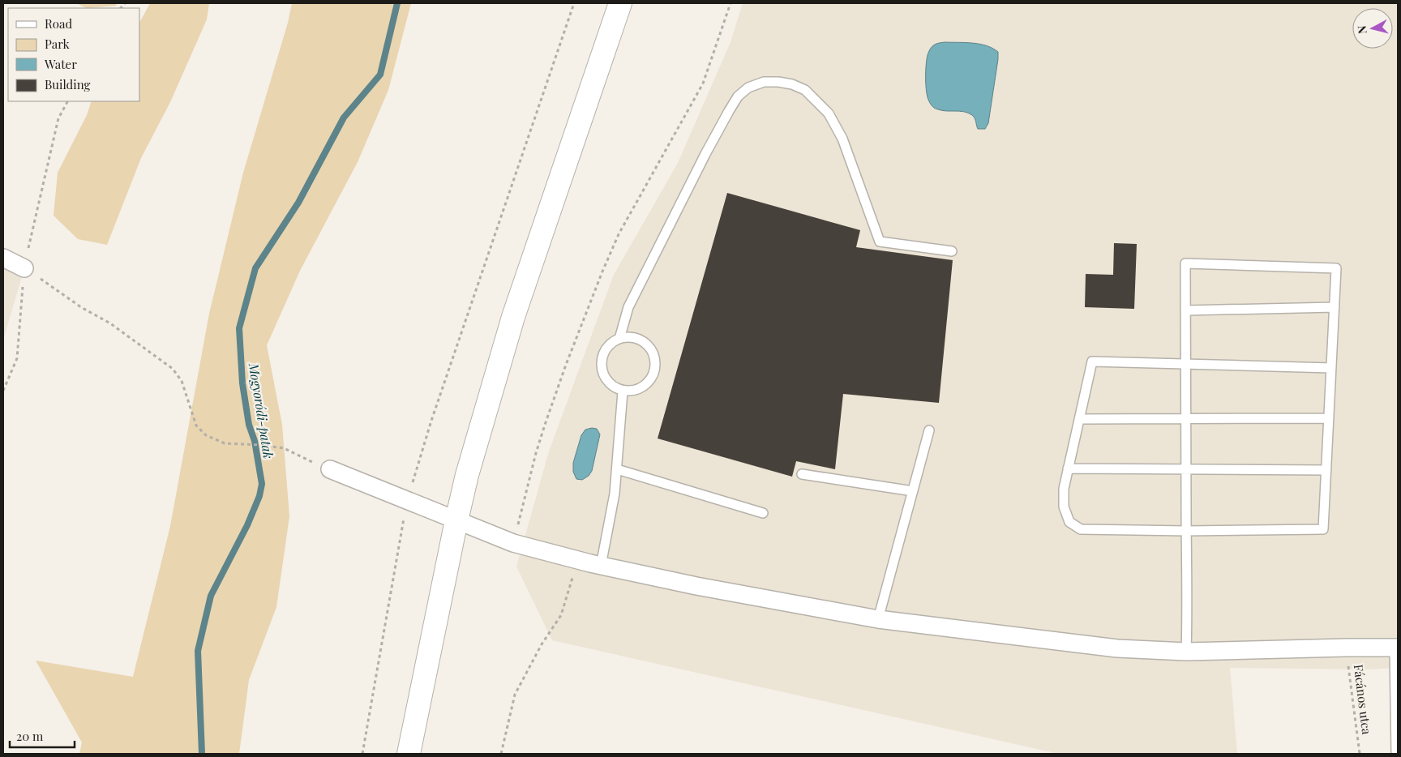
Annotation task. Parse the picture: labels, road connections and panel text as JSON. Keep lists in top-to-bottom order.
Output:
{
  "streets": {
    "path": ["Fácános utca"]
  },
  "water": ["Mogyoródi-patak"],
  "legend": [
    "Road",
    "Park",
    "Water",
    "Building"
  ],
  "scale_bar": "20 m",
  "north": "left"
}
